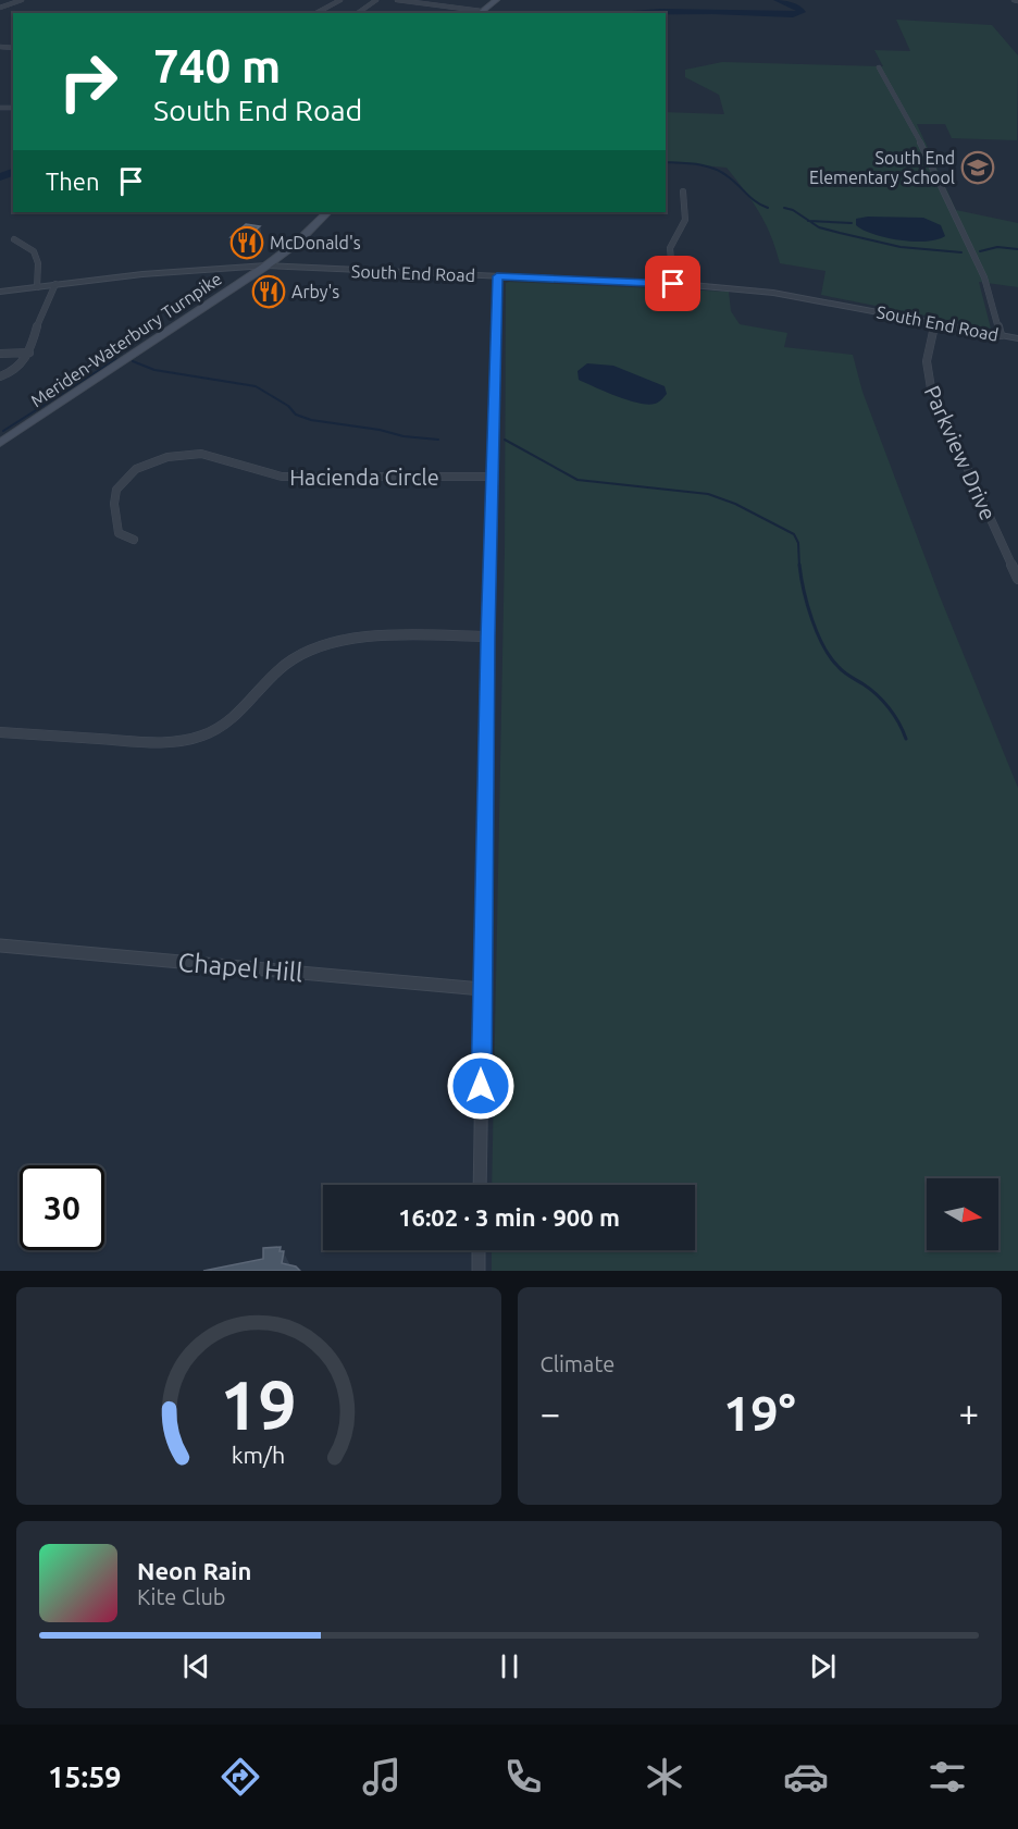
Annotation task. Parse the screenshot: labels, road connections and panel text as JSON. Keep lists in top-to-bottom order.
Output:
{
  "streets": {
    "main road": ["Meriden-Waterbury Turnpike"],
    "street": [
      "South End Road",
      "Parkview Drive",
      "Hacienda Circle",
      "Chapel Hill"
    ]
  },
  "crossings": [
    ["South End Road", "Meriden-Waterbury Turnpike"],
    ["South End Road", "Parkview Drive"]
  ],
  "places": {
    "school or university": ["South End Elementary School"],
    "restaurant": ["McDonald's", "Arby's"]
  },
  "north": "right",
  "page": {
    "turn": ["740 m", "South End Road"],
    "then": "Then",
    "limit": "30",
    "trip": "16:02 · 3 min · 900 m",
    "tile": "Climate",
    "heat": ["−", "19°", "+"],
    "song": ["Neon Rain", "Kite Club"],
    "tabs": "15:59",
    "gauge": ["19", "km/h"]
  }
}
